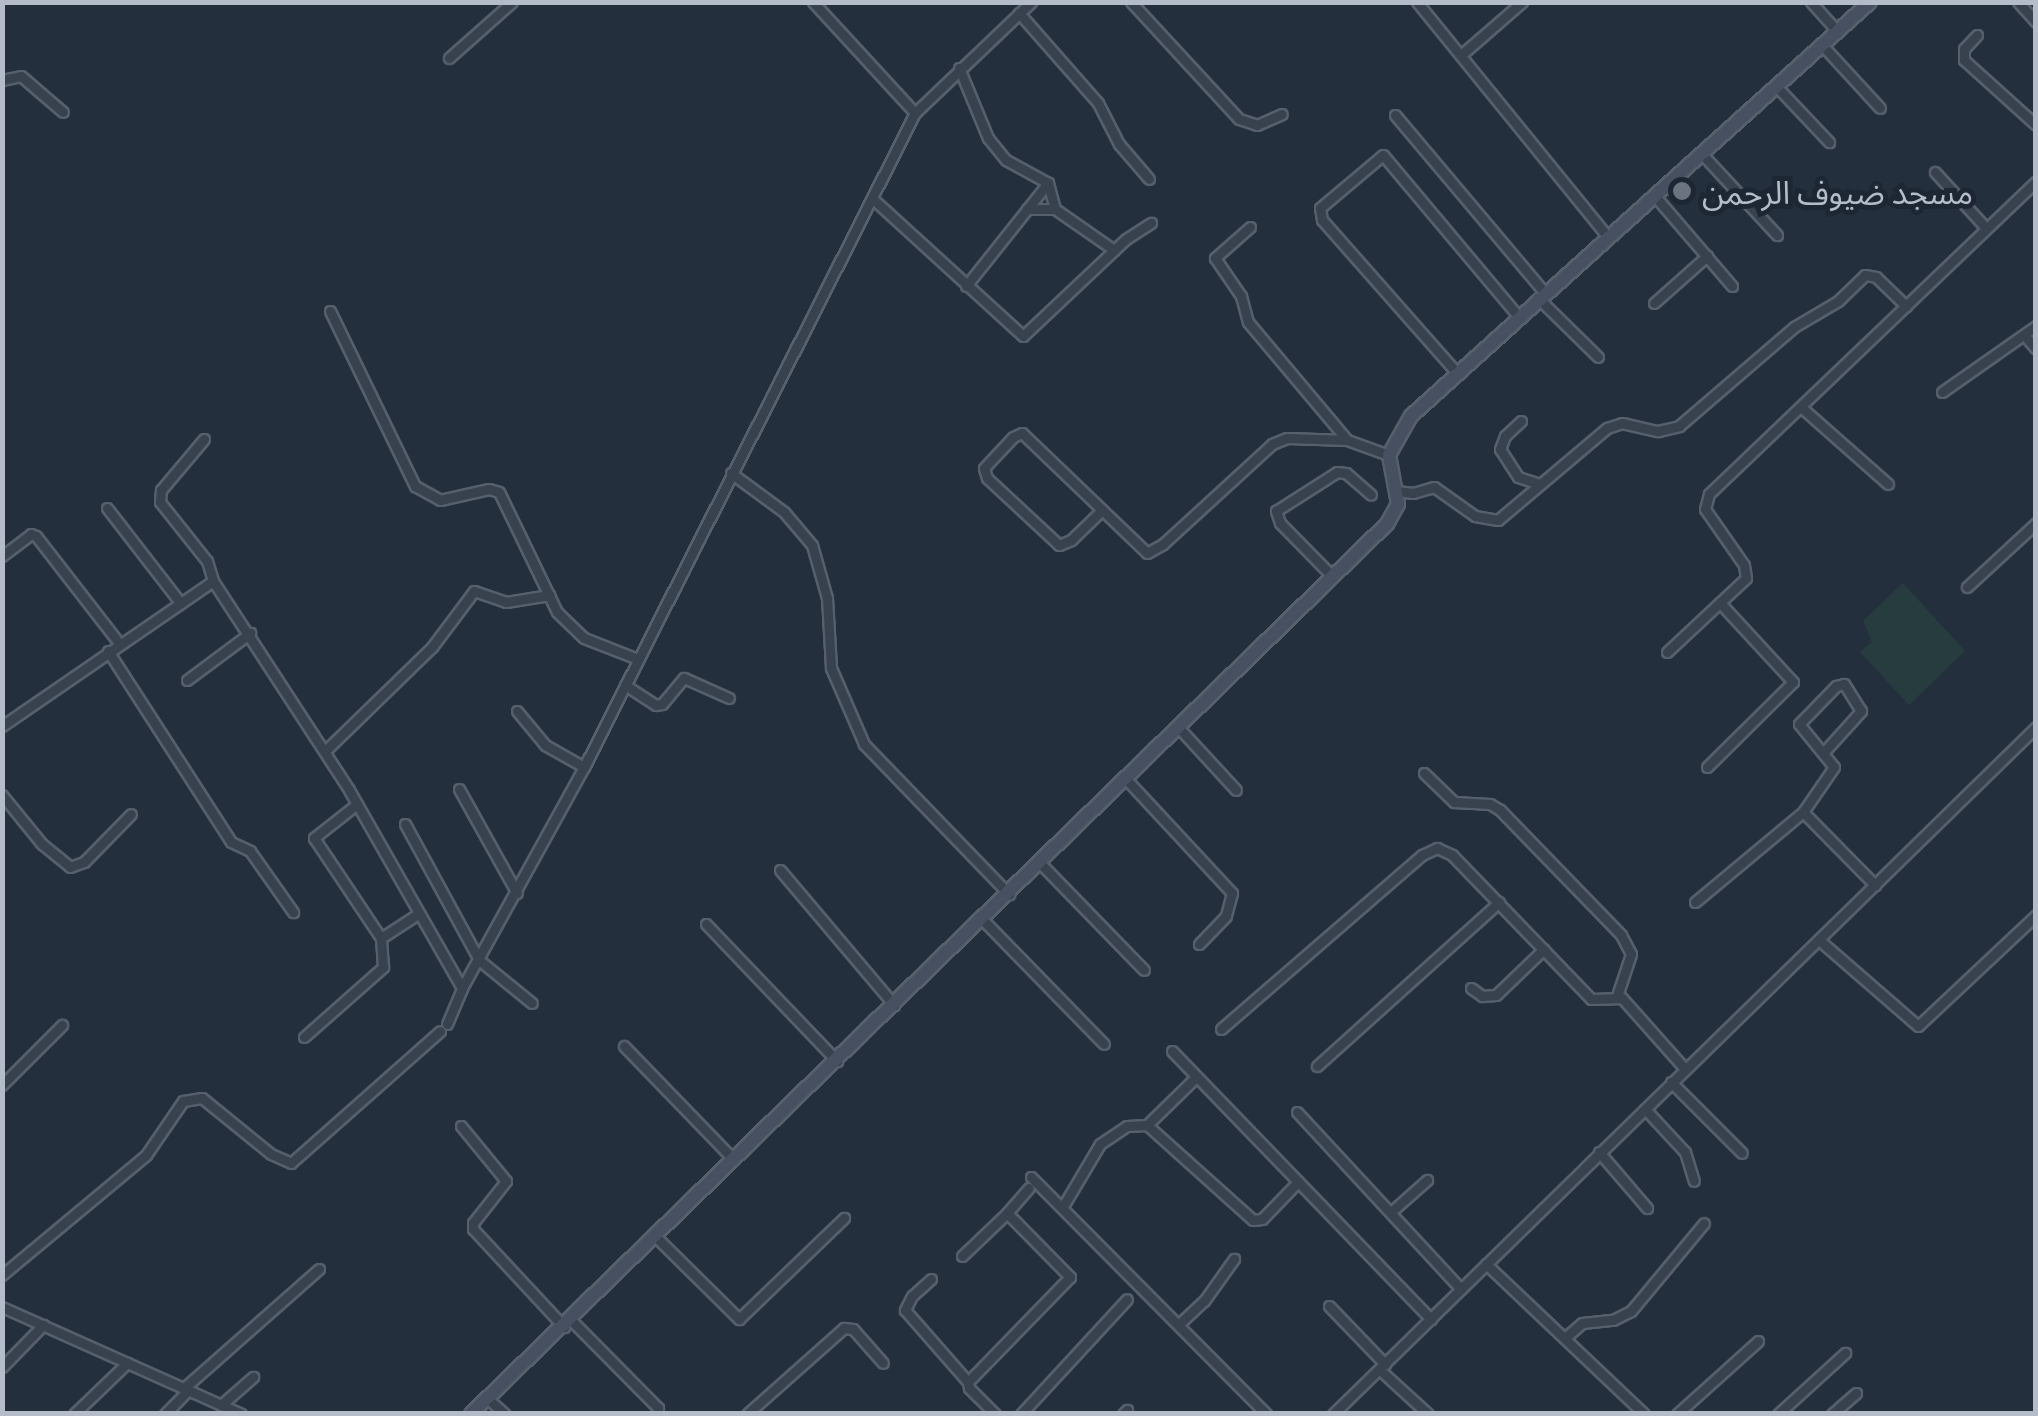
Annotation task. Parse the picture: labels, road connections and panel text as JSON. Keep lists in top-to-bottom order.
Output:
{
  "places": ["مسجد ضيوف الرحمن"]
}
